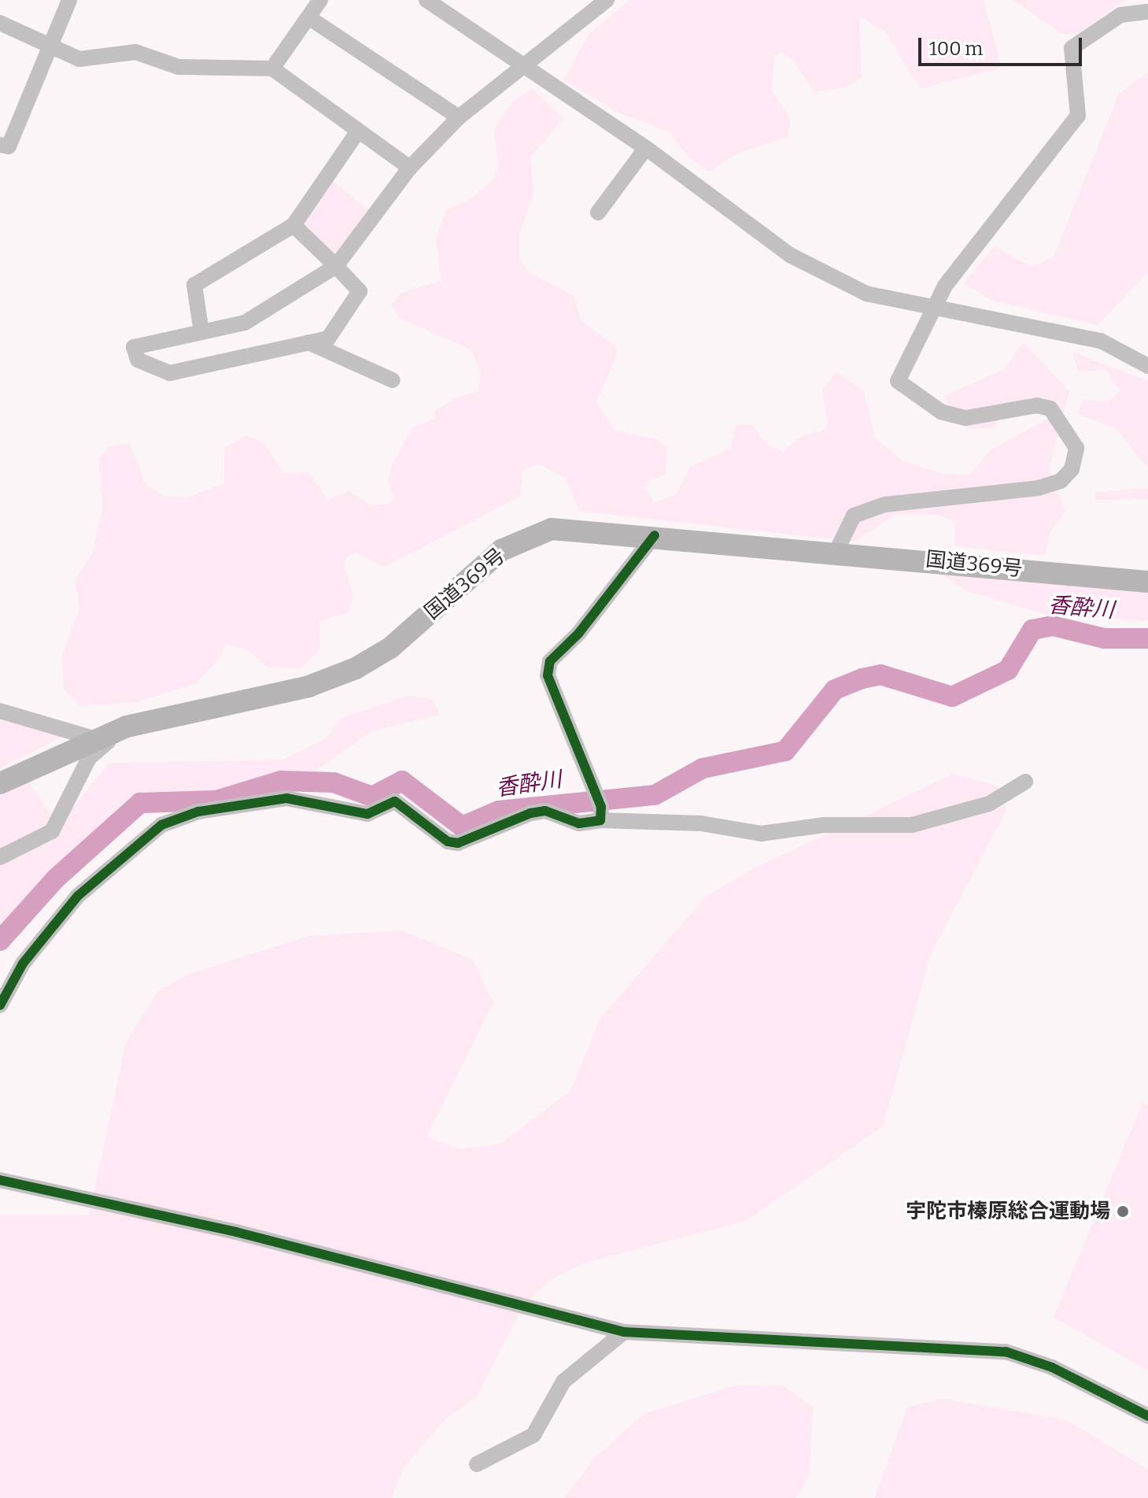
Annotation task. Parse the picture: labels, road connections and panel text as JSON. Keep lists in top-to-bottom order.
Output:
{
  "streets": {
    "highway": ["国道369号"]
  },
  "water": ["香酔川"],
  "places": ["宇陀市榛原総合運動場"],
  "scale_bar": "100 m"
}
